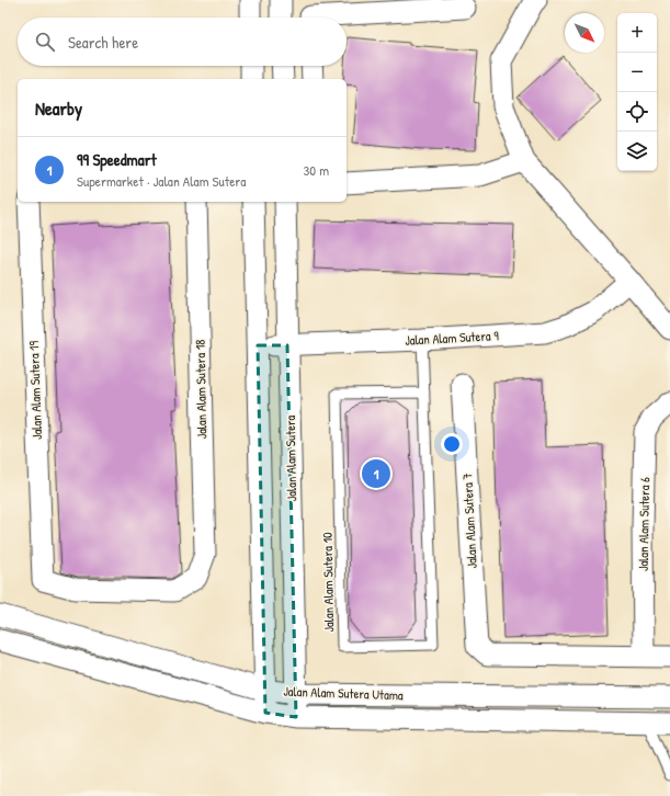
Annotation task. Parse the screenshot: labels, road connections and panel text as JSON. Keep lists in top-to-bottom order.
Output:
{
  "streets": {
    "street": [
      "Jalan Alam Sutera 9",
      "Jalan Alam Sutera 18",
      "Jalan Alam Sutera 19",
      "Jalan Alam Sutera",
      "Jalan Alam Sutera 7",
      "Jalan Alam Sutera 6",
      "Jalan Alam Sutera Utama"
    ],
    "lane": ["Jalan Alam Sutera 10"]
  },
  "crossings": [
    ["Jalan Alam Sutera 9", "Jalan Alam Sutera"],
    ["Jalan Alam Sutera 9", "Jalan Alam Sutera 10"],
    ["Jalan Alam Sutera 18", "Jalan Alam Sutera 19"],
    ["Jalan Alam Sutera", "Jalan Alam Sutera Utama"],
    ["Jalan Alam Sutera 7", "Jalan Alam Sutera 6"]
  ],
  "north": "bottom right",
  "page": {
    "map_buttons": ["+", "−"],
    "search": "Search here",
    "heading": "Nearby",
    "list": [
      {
        "mark": "1",
        "name": "99 Speedmart",
        "note": "Supermarket · Jalan Alam Sutera",
        "value": "30 m"
      }
    ],
    "pins": "1"
  }
}
